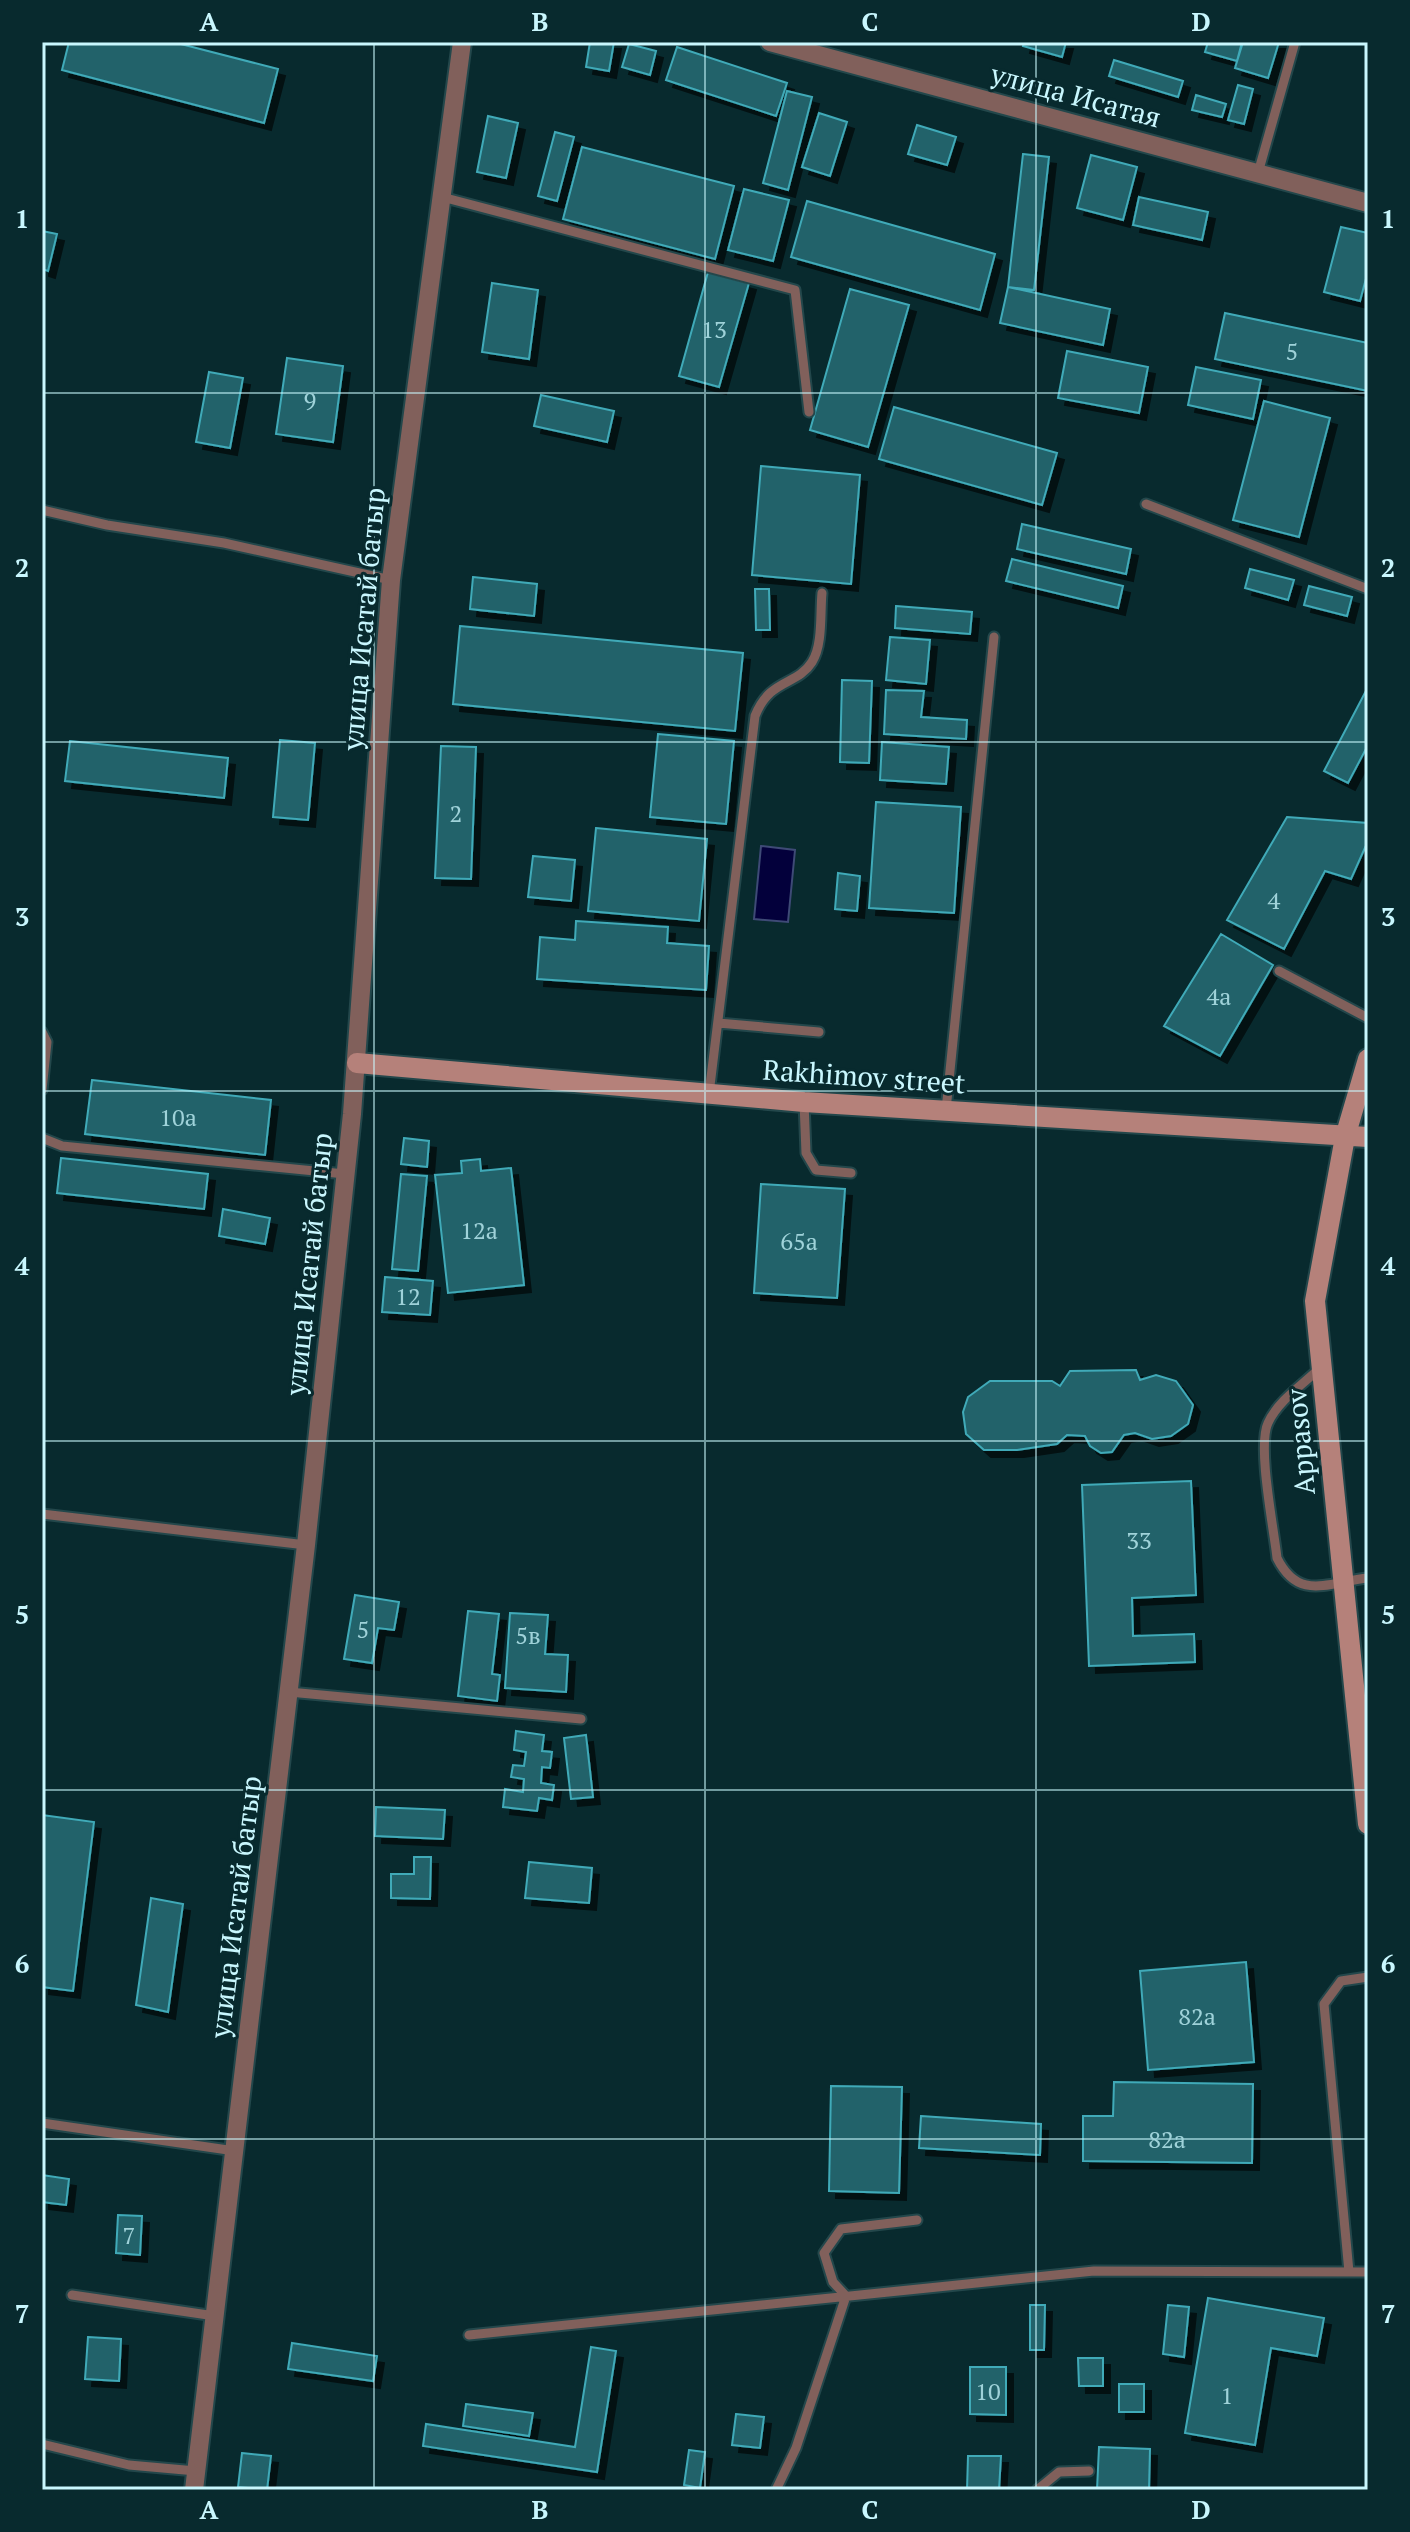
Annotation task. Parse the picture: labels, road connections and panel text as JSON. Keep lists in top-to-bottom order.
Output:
{
  "streets": {
    "street": [
      "улица Исатая",
      "улица Исатай батыр",
      "Rakhimov street",
      "Appasov"
    ]
  },
  "crossings": [
    ["улица Исатай батыр", "Rakhimov street"],
    ["Rakhimov street", "Appasov"]
  ],
  "house_numbers": [
    "13",
    "5",
    "9",
    "2",
    "4",
    "4а",
    "10а",
    "12а",
    "65а",
    "12",
    "33",
    "5",
    "5в",
    "82а",
    "82а",
    "7",
    "10",
    "1"
  ],
  "grid": {
    "columns": [
      "A",
      "B",
      "C",
      "D"
    ],
    "rows": [
      "1",
      "2",
      "3",
      "4",
      "5",
      "6",
      "7"
    ]
  }
}
